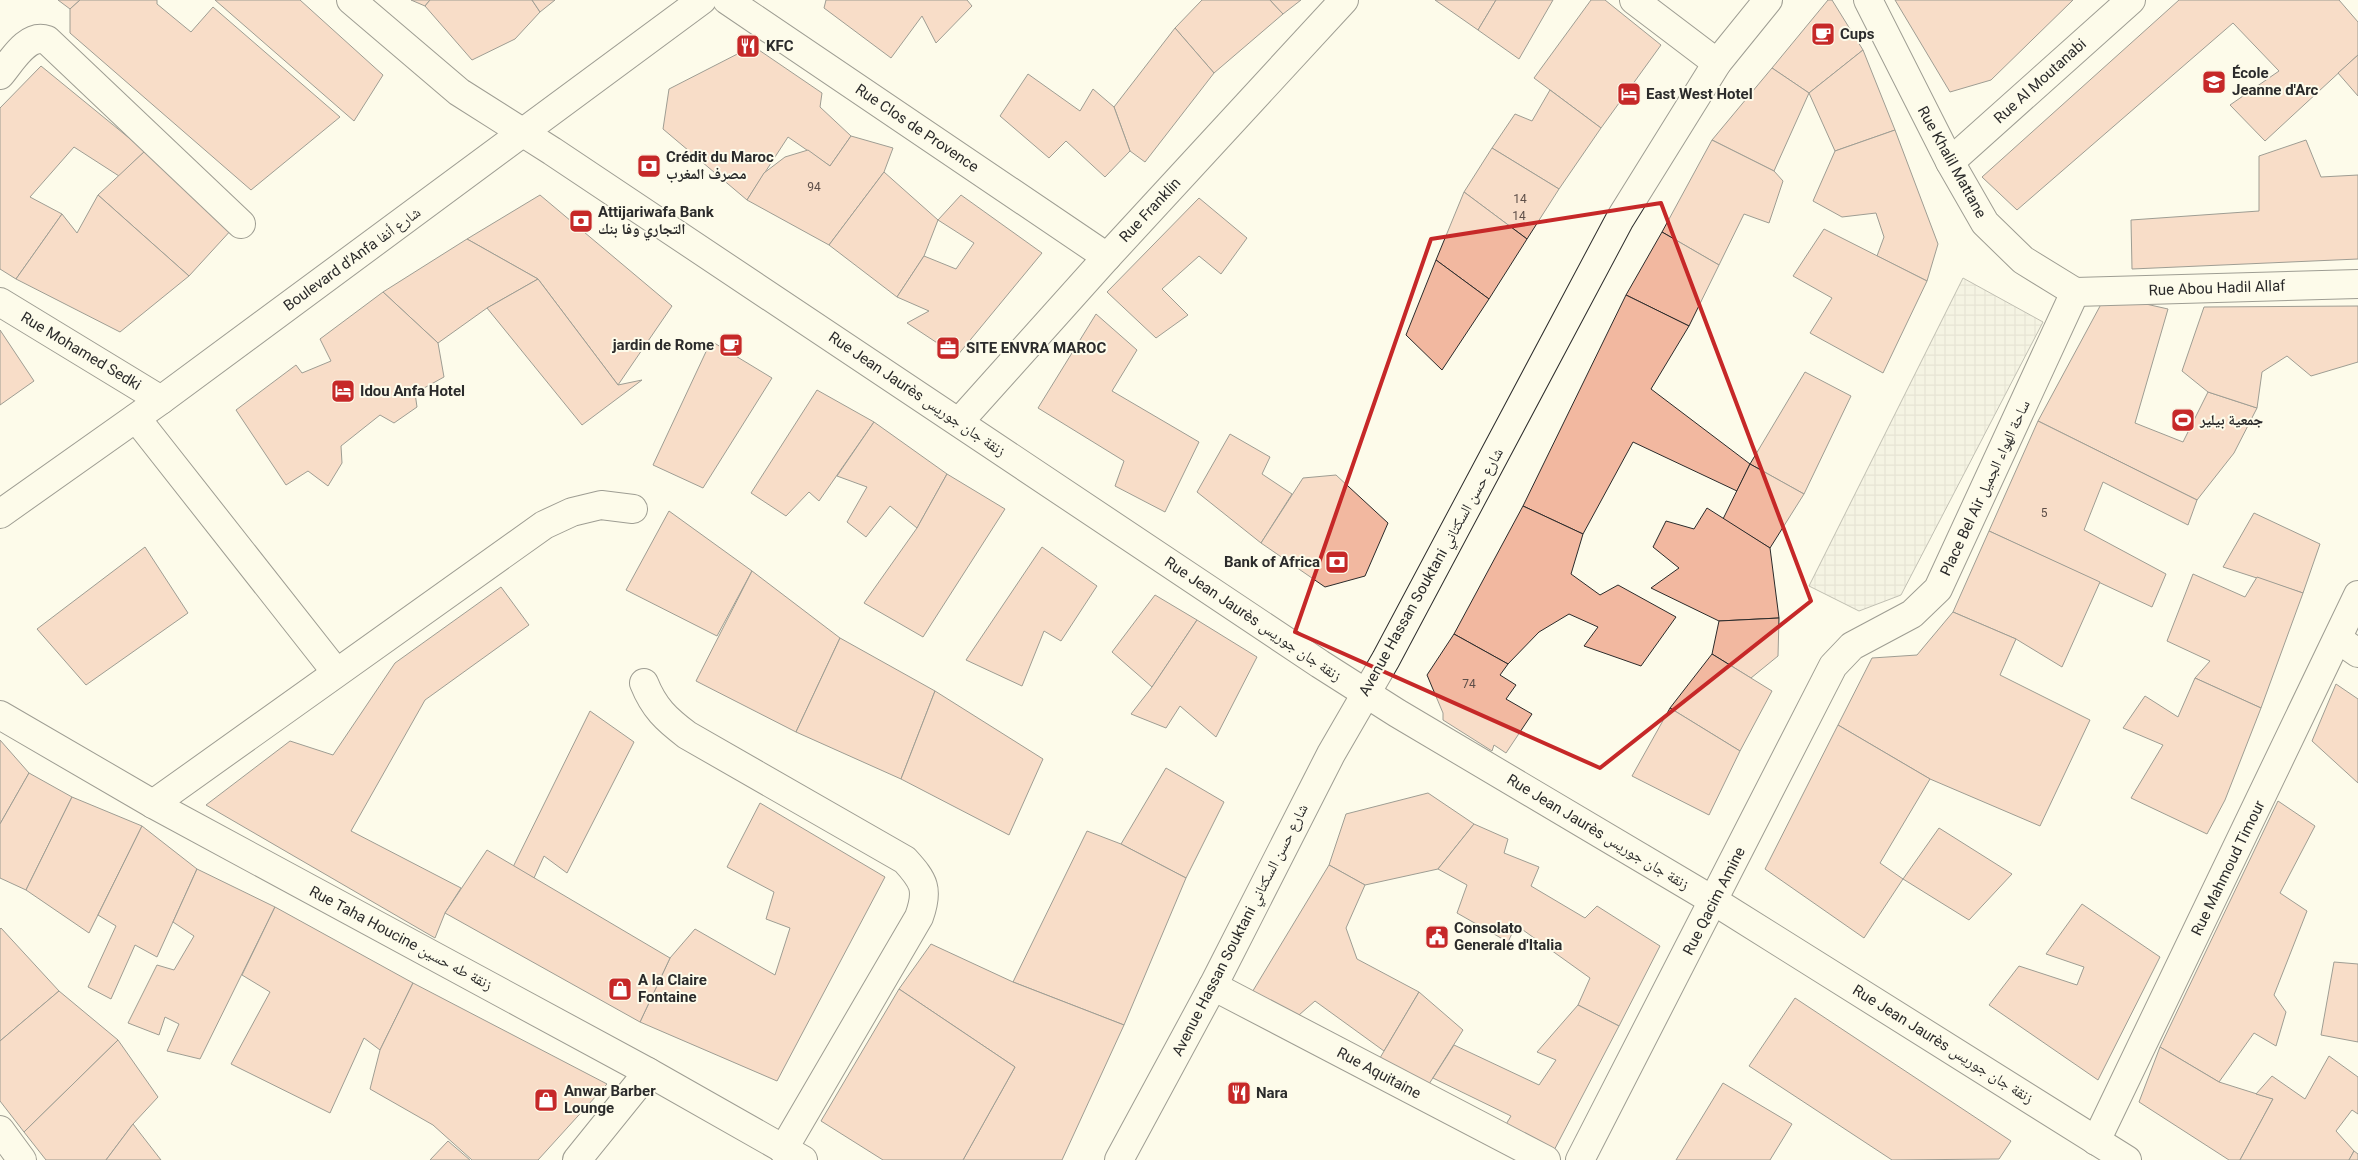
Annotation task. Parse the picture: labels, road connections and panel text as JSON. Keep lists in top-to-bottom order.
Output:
{
  "streets": {
    "street": [
      "Rue Al Moutanabi",
      "Rue Clos de Provence",
      "Rue Khalil Mattane",
      "Rue Franklin",
      "Boulevard d'Anfa شارع أنفا",
      "Rue Abou Hadil Allaf",
      "Rue Mohamed Sedki",
      "Rue Jean Jaurès زنقة جان جوريس",
      "Place Bel Air ساحة الهواء الجميل",
      "Avenue Hassan Souktani شارع حسن السكتاني",
      "Rue Mahmoud Timour",
      "Rue Qacim Amine",
      "Rue Taha Houcine زنقة طه حسين",
      "Rue Aquitaine"
    ]
  },
  "crossings": [
    ["Rue Al Moutanabi", "Rue Khalil Mattane"],
    ["Rue Clos de Provence", "Rue Franklin"],
    ["Rue Khalil Mattane", "Rue Abou Hadil Allaf"],
    ["Rue Khalil Mattane", "Place Bel Air ساحة الهواء الجميل"],
    ["Rue Franklin", "Rue Jean Jaurès زنقة جان جوريس"],
    ["Boulevard d'Anfa شارع أنفا", "Rue Mohamed Sedki"],
    ["Boulevard d'Anfa شارع أنفا", "Rue Jean Jaurès زنقة جان جوريس"],
    ["Rue Abou Hadil Allaf", "Place Bel Air ساحة الهواء الجميل"],
    ["Rue Jean Jaurès زنقة جان جوريس", "Avenue Hassan Souktani شارع حسن السكتاني"],
    ["Rue Jean Jaurès زنقة جان جوريس", "Rue Mahmoud Timour"],
    ["Rue Jean Jaurès زنقة جان جوريس", "Rue Qacim Amine"],
    ["Place Bel Air ساحة الهواء الجميل", "Rue Qacim Amine"],
    ["Avenue Hassan Souktani شارع حسن السكتاني", "Rue Aquitaine"]
  ],
  "places": {
    "cafe": ["Cups", "jardin de Rome"],
    "restaurant": ["KFC", "Nara"],
    "school or university": ["École Jeanne d'Arc"],
    "hotel": ["East West Hotel", "Idou Anfa Hotel"],
    "bank": ["Crédit du Maroc مصرف المغرب", "Attijariwafa Bank التجاري وفا بنك", "Bank of Africa"],
    "office": ["SITE ENVRA MAROC"],
    "sports": ["جمعية بيلير"],
    "public building": ["Consolato Generale d'Italia"],
    "shop": ["A la Claire Fontaine", "Anwar Barber Lounge"]
  },
  "house_numbers": [
    "94",
    "14",
    "14",
    "5",
    "74"
  ]
}
